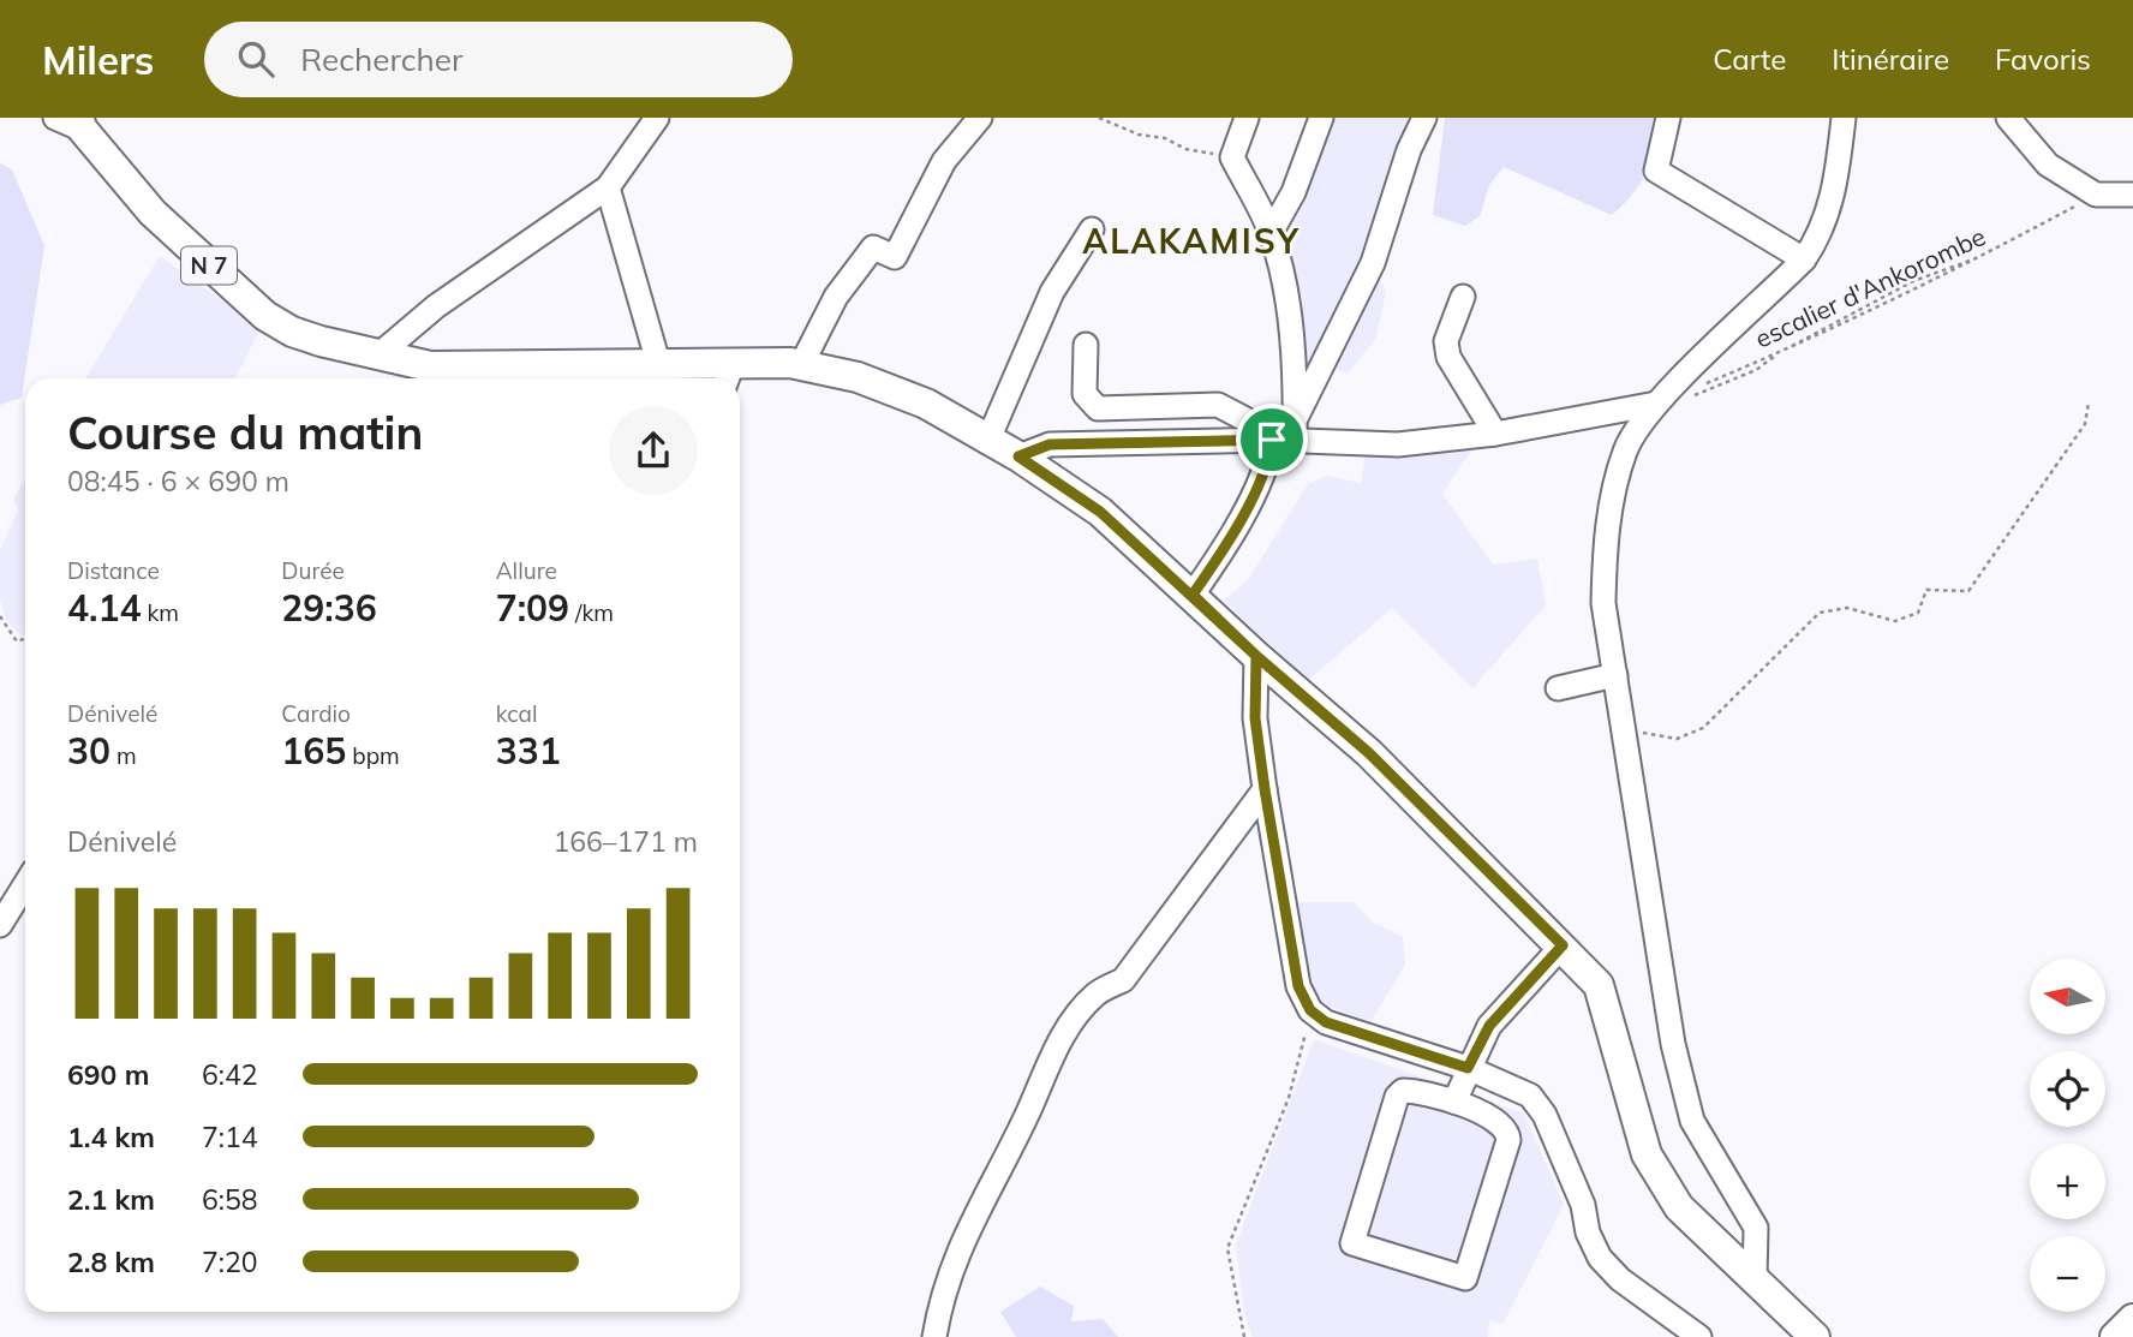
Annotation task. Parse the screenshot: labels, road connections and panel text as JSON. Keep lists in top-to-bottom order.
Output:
{
  "streets": {
    "main road": ["N 7"],
    "path": ["escalier d'Ankorombe"]
  },
  "districts": ["ALAKAMISY"],
  "north": "left",
  "page": {
    "header": "Milers",
    "search": "Rechercher",
    "nav": ["Carte", "Itinéraire", "Favoris"],
    "heading": ["Course du matin", "08:45 · 6 × 690 m"],
    "stats": [
      ["Distance", "4.14 km"],
      ["Durée", "29:36"],
      ["Allure", "7:09 /km"],
      ["Dénivelé", "30 m"],
      ["Cardio", "165 bpm"],
      ["kcal", "331"]
    ],
    "chart": ["Dénivelé", "166–171 m"],
    "map_buttons": ["+", "−"],
    "list": [
      {
        "name": "690 m",
        "note": "6:42"
      },
      {
        "name": "1.4 km",
        "note": "7:14"
      },
      {
        "name": "2.1 km",
        "note": "6:58"
      },
      {
        "name": "2.8 km",
        "note": "7:20"
      }
    ]
  }
}
